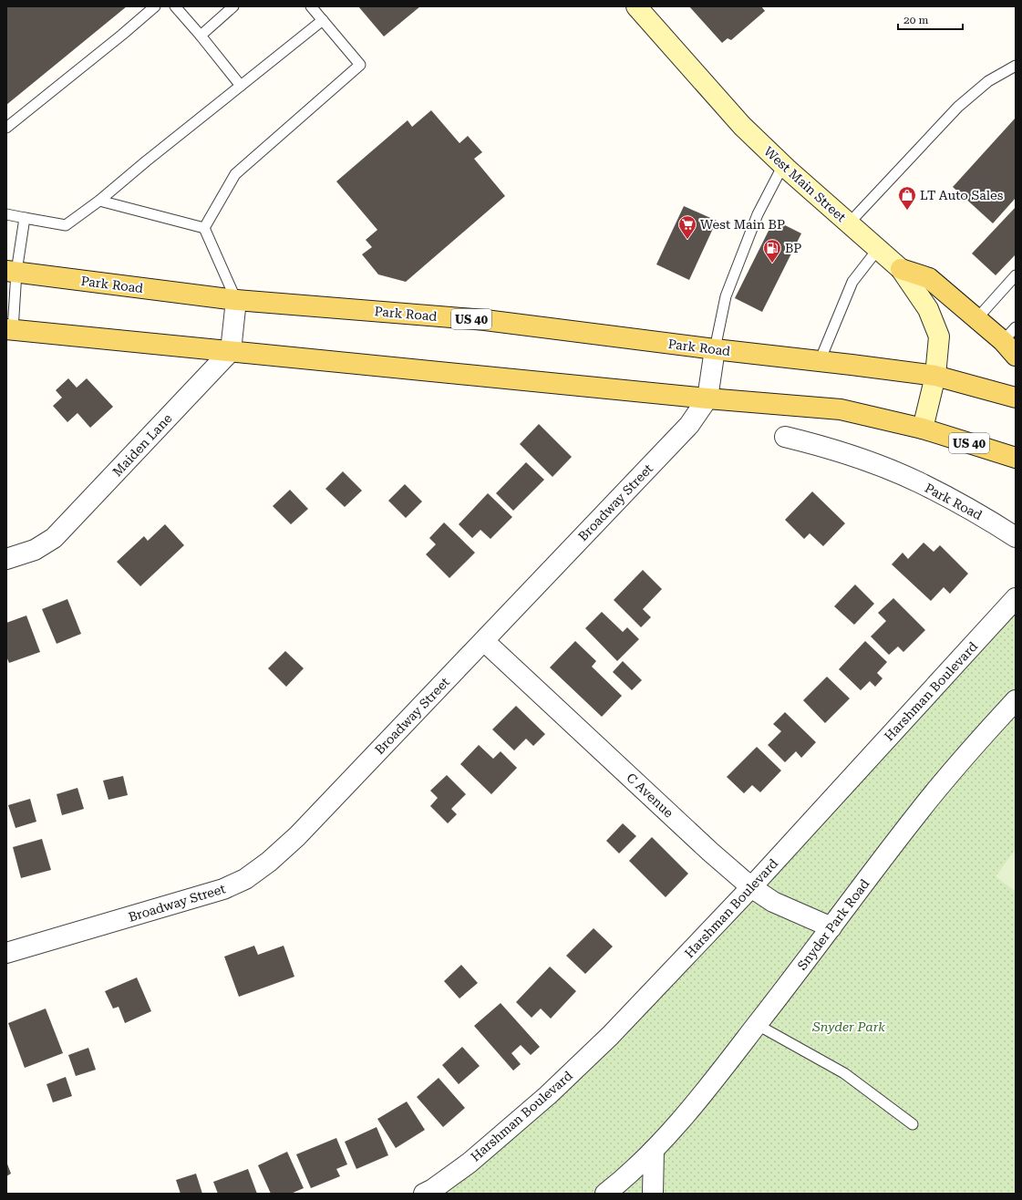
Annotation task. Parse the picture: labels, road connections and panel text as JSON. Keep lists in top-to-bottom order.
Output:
{
  "streets": {
    "main road": ["Park Road", "US 40"],
    "street": [
      "West Main Street",
      "Maiden Lane",
      "Broadway Street",
      "Harshman Boulevard",
      "C Avenue",
      "Snyder Park Road"
    ]
  },
  "crossings": [
    ["West Main Street", "Park Road"],
    ["West Main Street", "US 40"],
    ["Park Road", "US 40"],
    ["Park Road", "Broadway Street"],
    ["US 40", "Maiden Lane"],
    ["US 40", "Broadway Street"],
    ["Broadway Street", "C Avenue"],
    ["Harshman Boulevard", "C Avenue"],
    ["C Avenue", "Snyder Park Road"]
  ],
  "parks": ["Snyder Park"],
  "places": {
    "shop": ["LT Auto Sales"],
    "supermarket": ["West Main BP"],
    "fuel station": ["BP"]
  },
  "scale_bar": "20 m"
}
